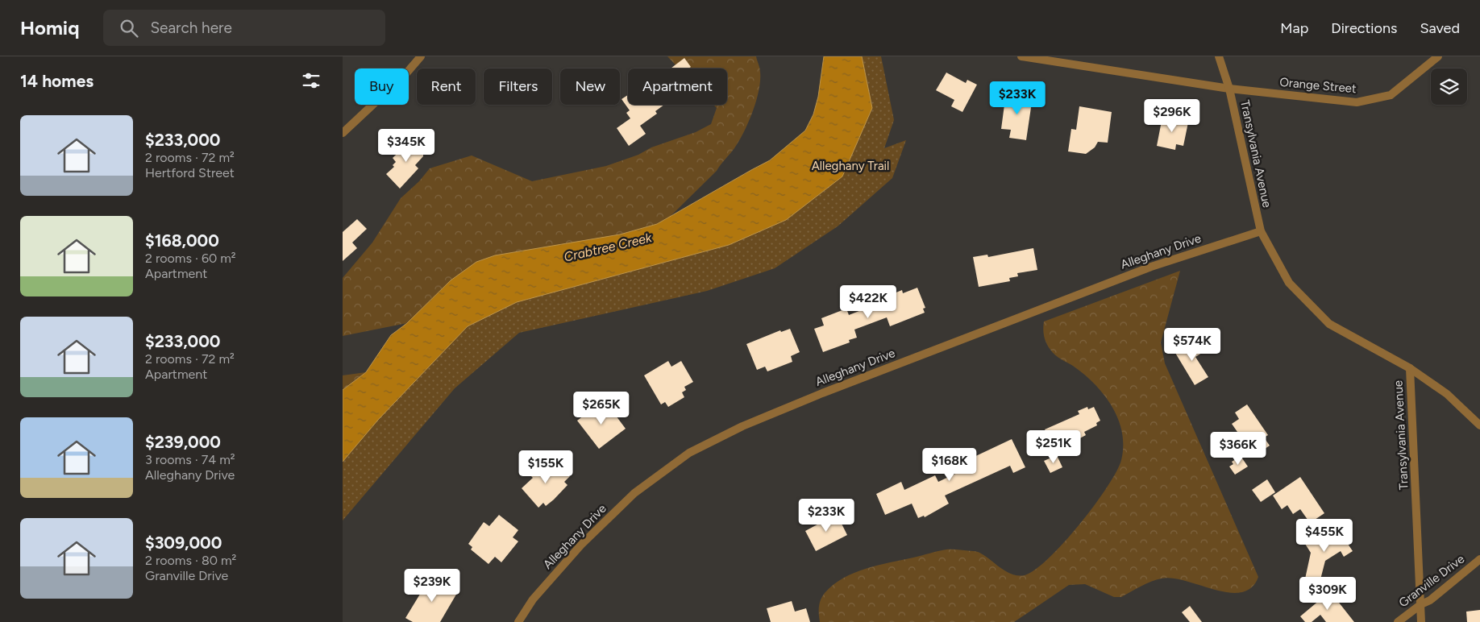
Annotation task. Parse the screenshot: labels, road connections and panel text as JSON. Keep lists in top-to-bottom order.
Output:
{
  "streets": {
    "street": [
      "Orange Street",
      "Transylvania Avenue",
      "Alleghany Drive",
      "Granville Drive"
    ]
  },
  "crossings": [
    ["Orange Street", "Transylvania Avenue"],
    ["Transylvania Avenue", "Alleghany Drive"],
    ["Transylvania Avenue", "Granville Drive"]
  ],
  "water": ["Crabtree Creek"],
  "parks": ["Alleghany Trail"],
  "page": {
    "header": "Homiq",
    "search": "Search here",
    "nav": ["Map", "Directions", "Saved"],
    "heading": "14 homes",
    "chip": [
      "Buy",
      "Rent",
      "Filters",
      "New",
      "Apartment"
    ],
    "price": [
      "$233K",
      "$296K",
      "$345K",
      "$422K",
      "$574K",
      "$265K",
      "$251K",
      "$366K",
      "$168K",
      "$155K",
      "$233K",
      "$455K",
      "$239K",
      "$309K"
    ],
    "list": [
      {
        "name": "$233,000",
        "note": "2 rooms · 72 m² · Hertford Street"
      },
      {
        "name": "$168,000",
        "note": "2 rooms · 60 m² · Apartment"
      },
      {
        "name": "$233,000",
        "note": "2 rooms · 72 m² · Apartment"
      },
      {
        "name": "$239,000",
        "note": "3 rooms · 74 m² · Alleghany Drive"
      },
      {
        "name": "$309,000",
        "note": "2 rooms · 80 m² · Granville Drive"
      }
    ]
  }
}
